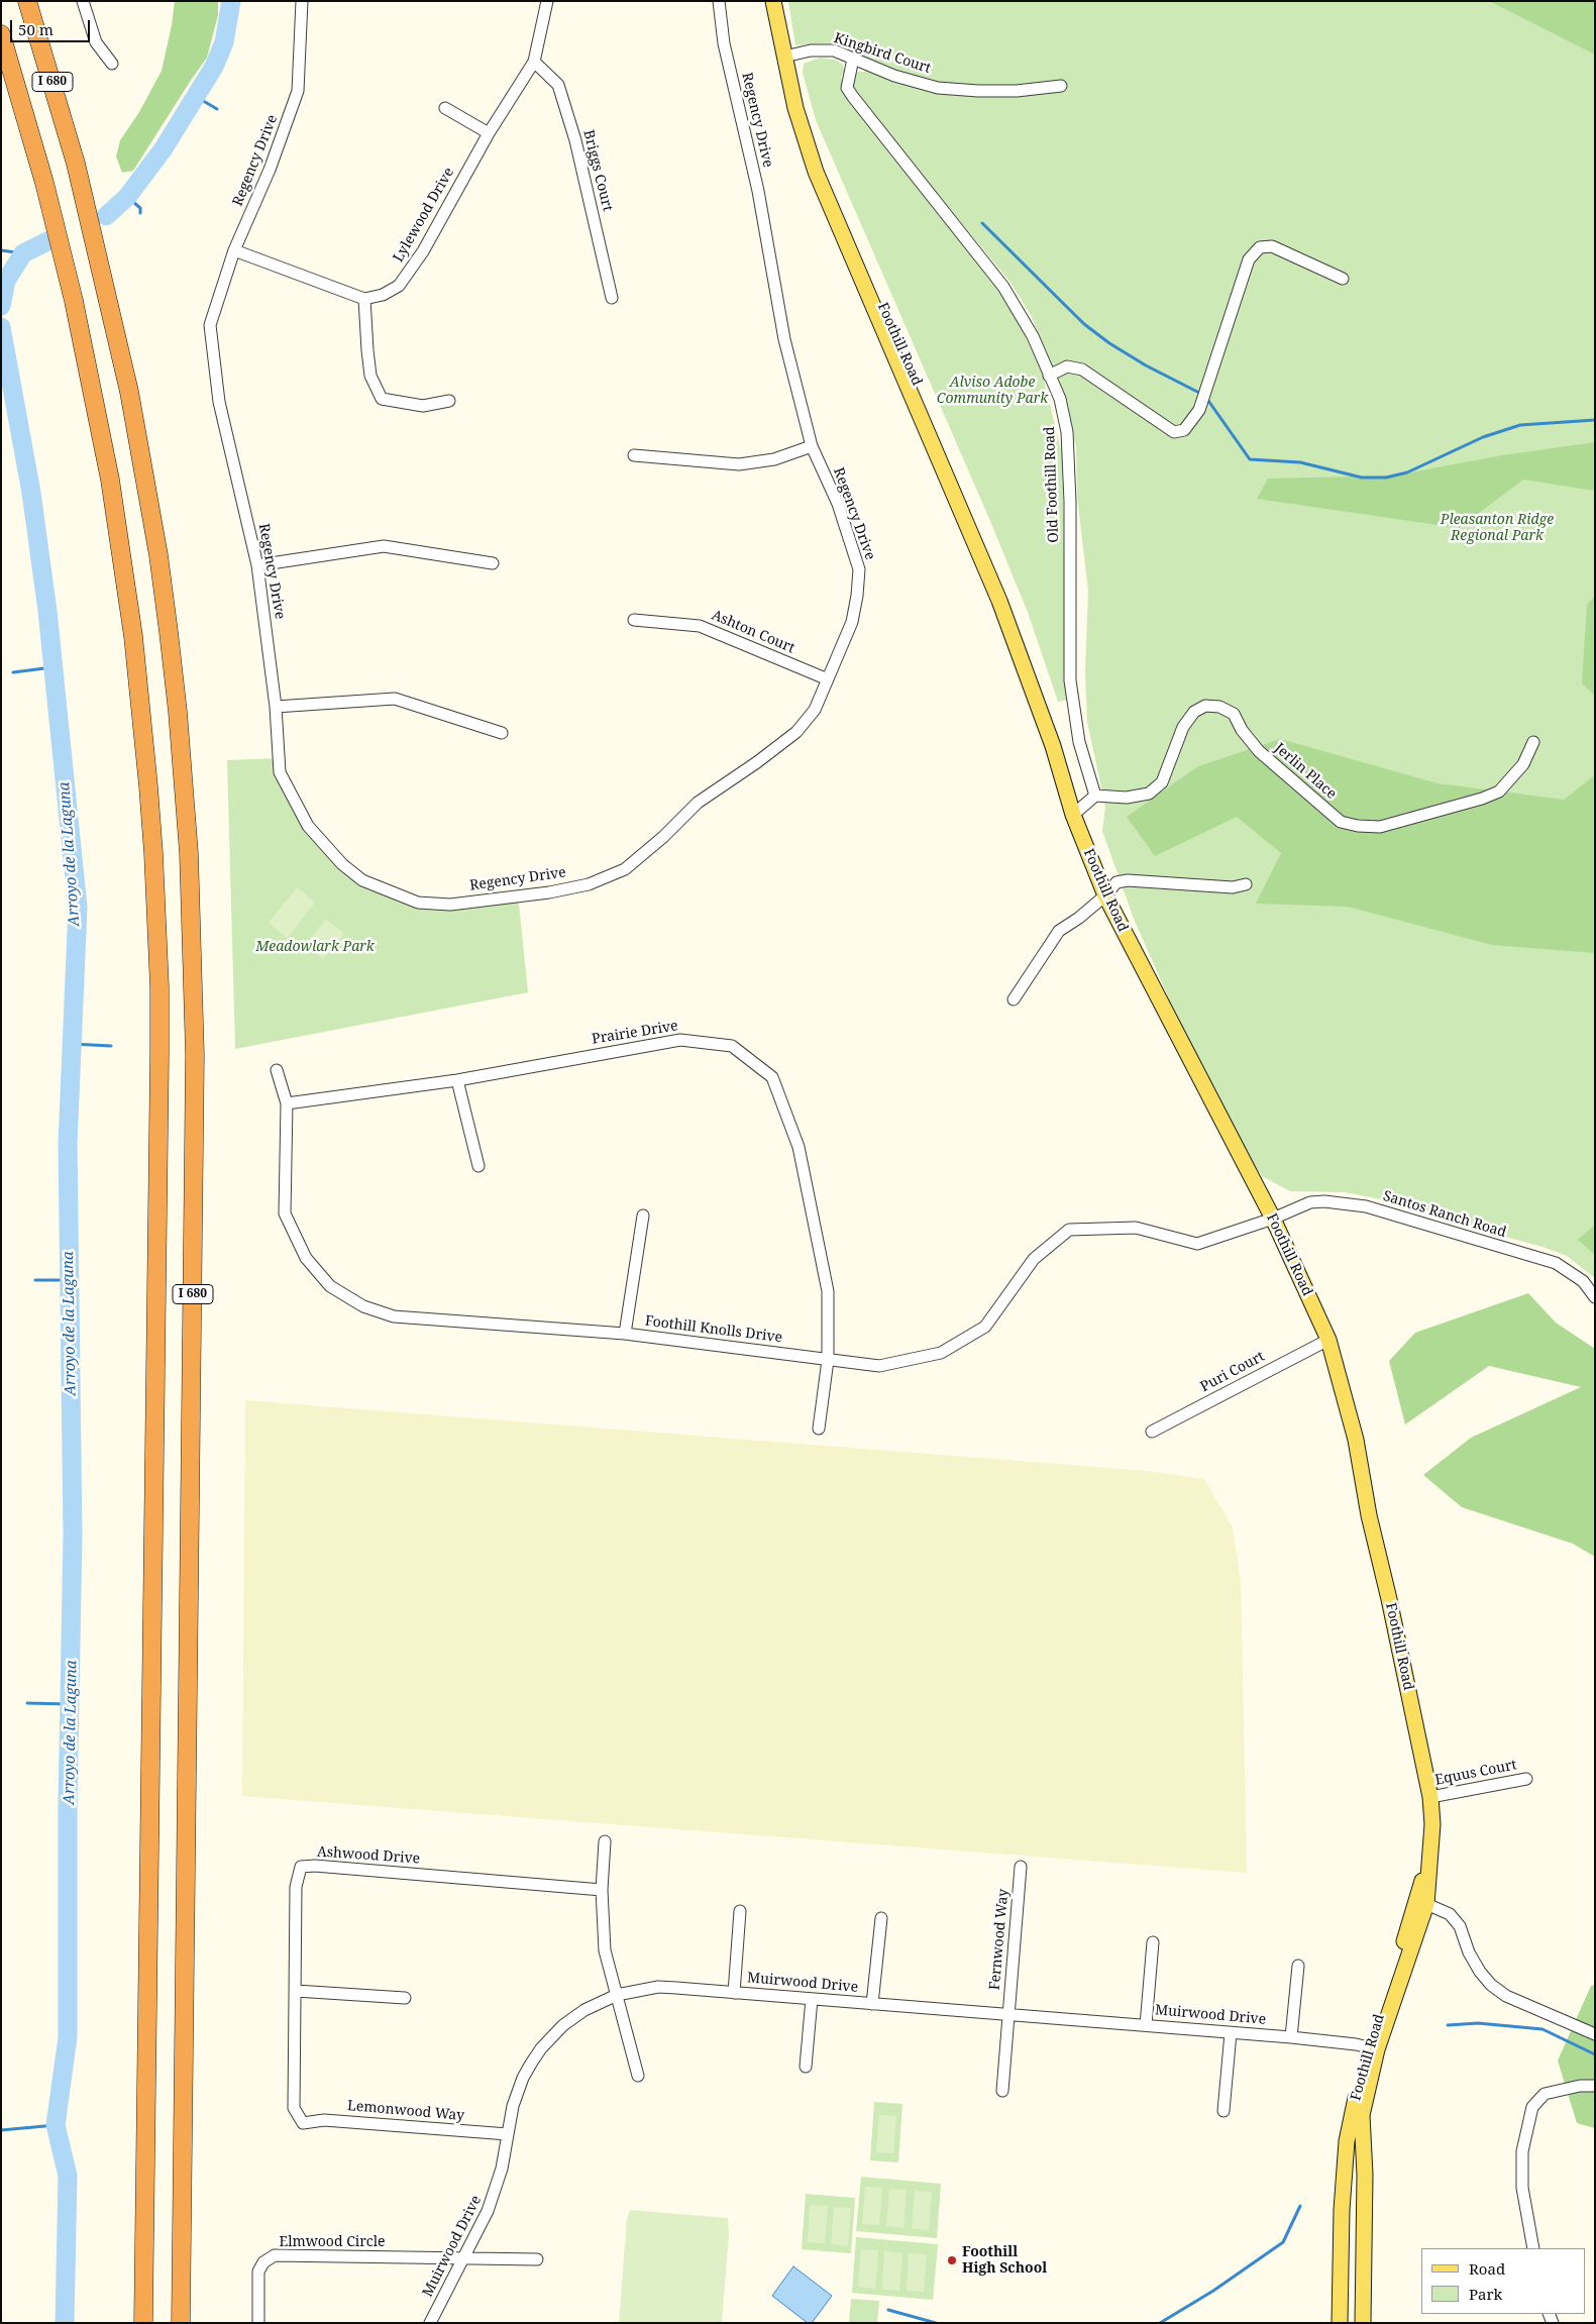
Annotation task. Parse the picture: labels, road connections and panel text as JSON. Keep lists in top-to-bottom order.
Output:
{
  "streets": {
    "highway": ["I 680"],
    "main road": ["Foothill Road"],
    "street": [
      "Kingbird Court",
      "Regency Drive",
      "Briggs Court",
      "Lylewood Drive",
      "Old Foothill Road",
      "Ashton Court",
      "Jerlin Place",
      "Prairie Drive",
      "Santos Ranch Road",
      "Foothill Knolls Drive",
      "Puri Court",
      "Equus Court",
      "Ashwood Drive",
      "Fernwood Way",
      "Muirwood Drive",
      "Lemonwood Way",
      "Elmwood Circle"
    ]
  },
  "crossings": [
    ["Kingbird Court", "Foothill Road"],
    ["Kingbird Court", "Old Foothill Road"],
    ["Regency Drive", "Ashton Court"],
    ["Briggs Court", "Lylewood Drive"],
    ["Foothill Road", "Santos Ranch Road"],
    ["Foothill Road", "Foothill Knolls Drive"],
    ["Foothill Road", "Puri Court"],
    ["Foothill Road", "Equus Court"],
    ["Foothill Road", "Muirwood Drive"],
    ["Old Foothill Road", "Jerlin Place"],
    ["Prairie Drive", "Foothill Knolls Drive"],
    ["Santos Ranch Road", "Foothill Knolls Drive"],
    ["Ashwood Drive", "Lemonwood Way"],
    ["Fernwood Way", "Muirwood Drive"],
    ["Muirwood Drive", "Lemonwood Way"],
    ["Muirwood Drive", "Elmwood Circle"]
  ],
  "water": ["Arroyo de la Laguna"],
  "parks": ["Alviso Adobe Community Park", "Pleasanton Ridge Regional Park", "Meadowlark Park"],
  "places": ["Foothill High School"],
  "legend": ["Road", "Park"],
  "scale_bar": "50 m"
}
